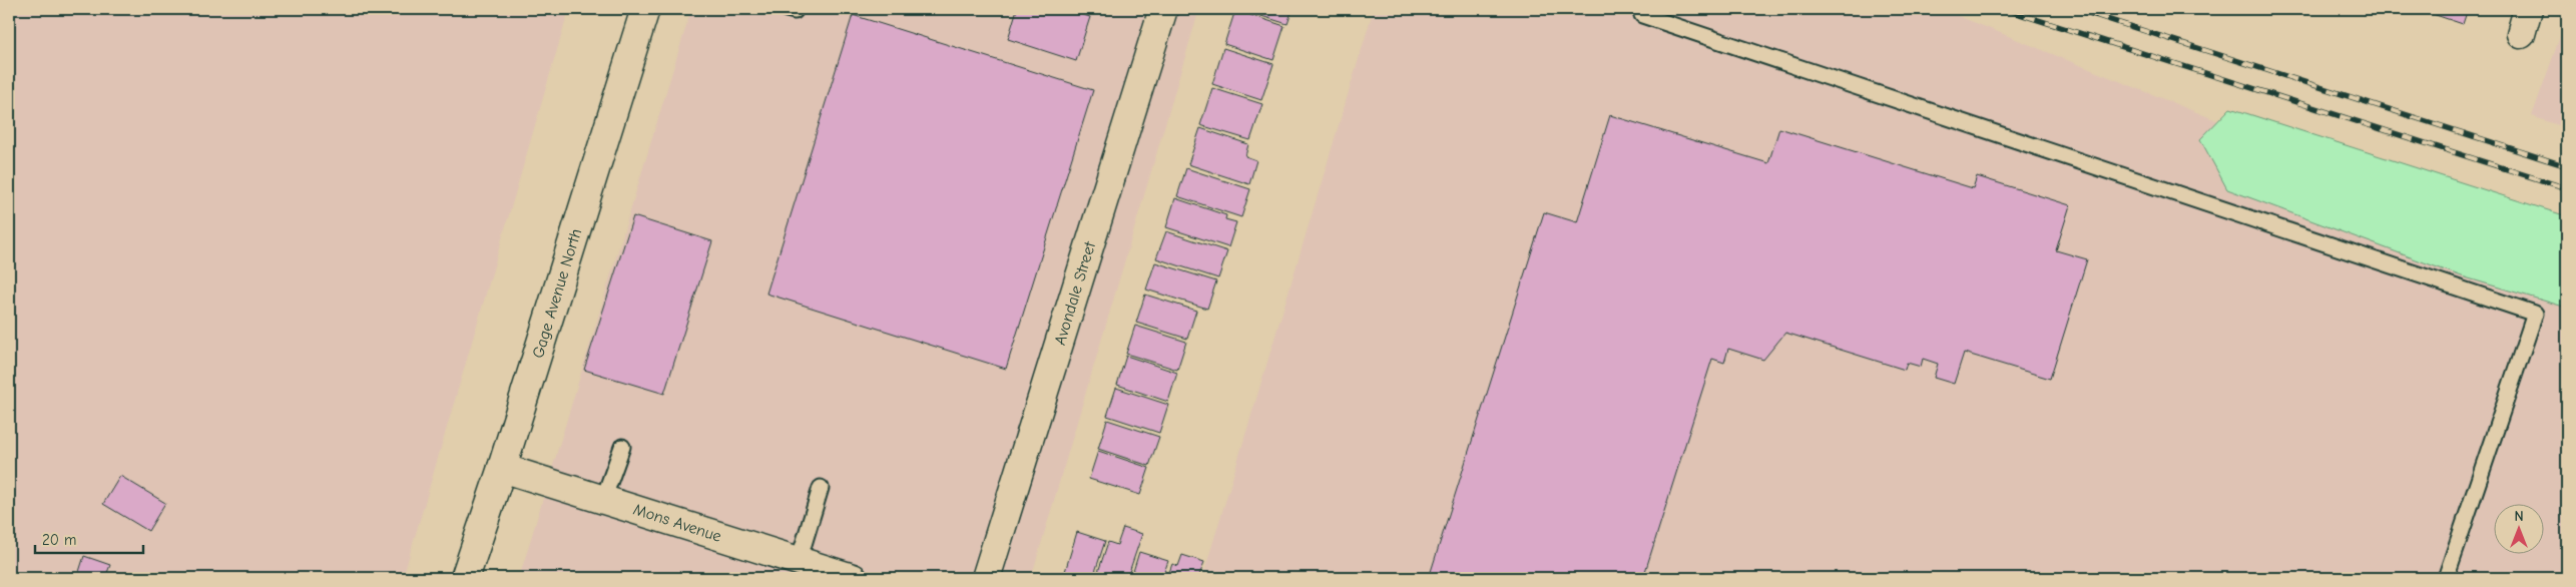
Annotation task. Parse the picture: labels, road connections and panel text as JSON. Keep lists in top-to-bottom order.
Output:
{
  "streets": {
    "street": ["Gage Avenue North", "Avondale Street", "Mons Avenue"]
  },
  "crossings": [
    ["Gage Avenue North", "Mons Avenue"]
  ],
  "scale_bar": "20 m",
  "north": "top"
}
